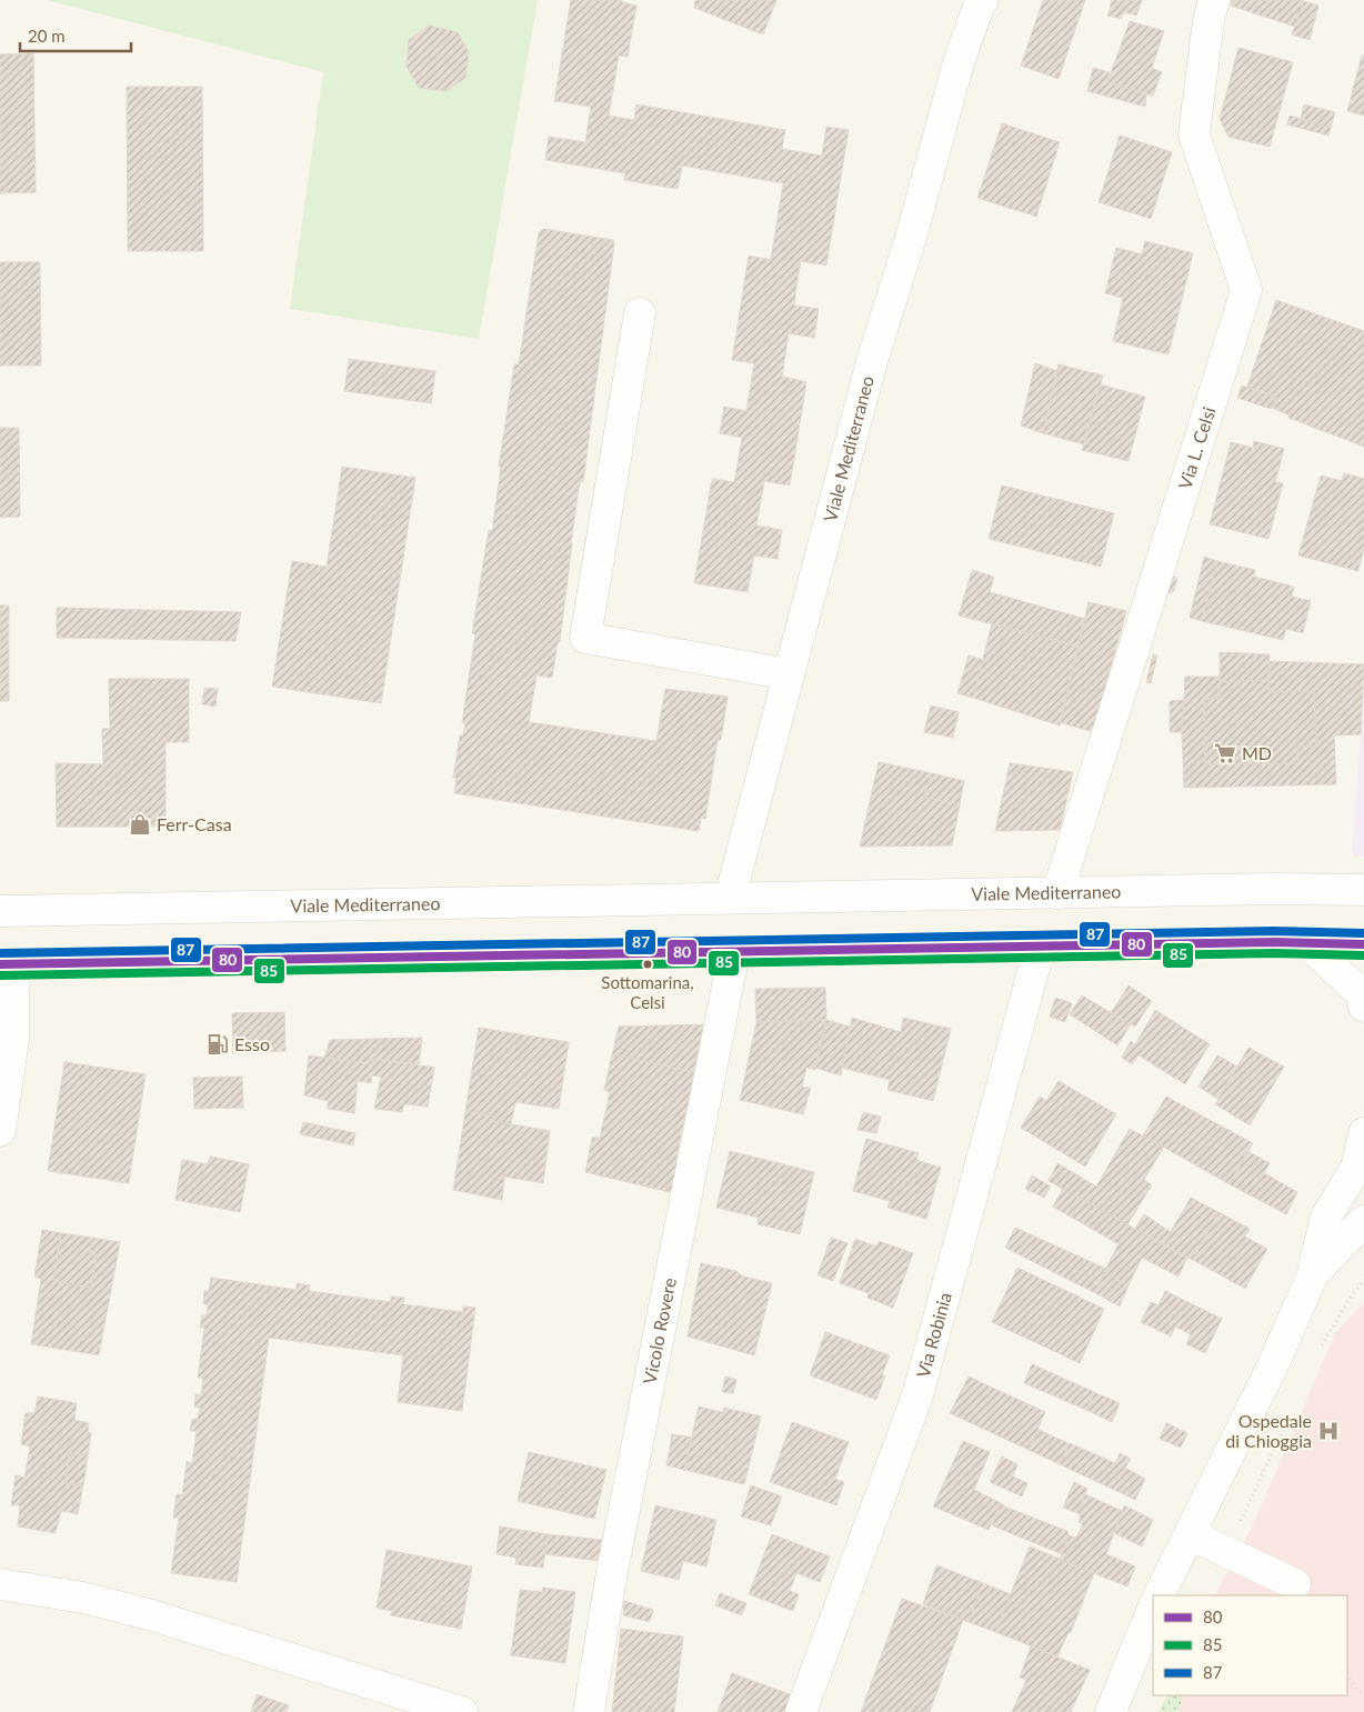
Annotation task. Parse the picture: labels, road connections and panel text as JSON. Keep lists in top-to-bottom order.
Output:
{
  "streets": {
    "street": [
      "Viale Mediterraneo",
      "Via L. Celsi",
      "Vicolo Rovere",
      "Via Robinia"
    ]
  },
  "crossings": [
    ["Viale Mediterraneo", "Via L. Celsi"]
  ],
  "places": {
    "supermarket": ["MD"],
    "shop": ["Ferr-Casa"],
    "other": ["Sottomarina, Celsi"],
    "fuel station": ["Esso"],
    "hospital": ["Ospedale di Chioggia"]
  },
  "lines": ["transit line 87", "transit line 80", "transit line 85"],
  "legend": ["80", "85", "87"],
  "scale_bar": "20 m"
}
